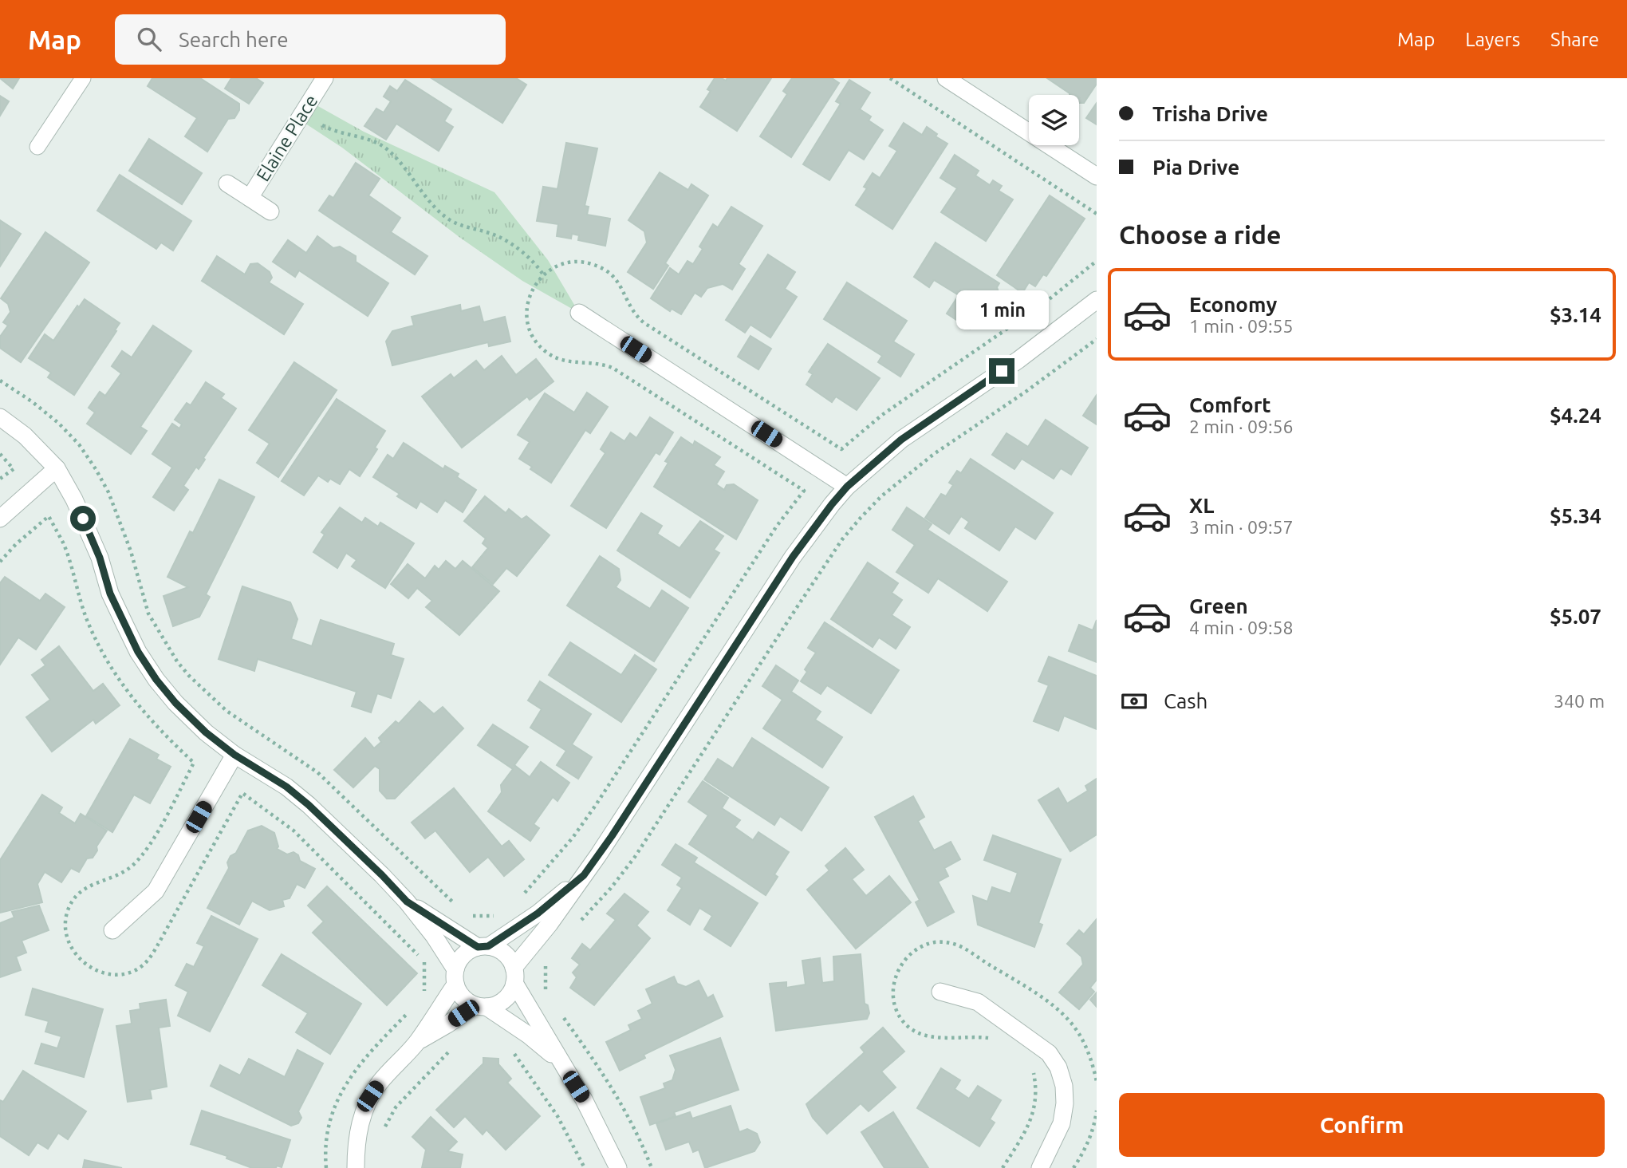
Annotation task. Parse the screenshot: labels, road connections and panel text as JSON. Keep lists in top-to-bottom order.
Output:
{
  "streets": {
    "street": ["Elaine Place"]
  },
  "page": {
    "header": "Map",
    "search": "Search here",
    "nav": ["Map", "Layers", "Share"],
    "banner": ["Trisha Drive", "Pia Drive"],
    "heading": "Choose a ride",
    "list": [
      {
        "name": "Economy",
        "note": "1 min · 09:55",
        "value": "$3.14"
      },
      {
        "name": "Comfort",
        "note": "2 min · 09:56",
        "value": "$4.24"
      },
      {
        "name": "XL",
        "note": "3 min · 09:57",
        "value": "$5.34"
      },
      {
        "name": "Green",
        "note": "4 min · 09:58",
        "value": "$5.07"
      }
    ],
    "bubble": "1 min",
    "pay": ["Cash", "340 m"],
    "buttons": "Confirm"
  }
}
